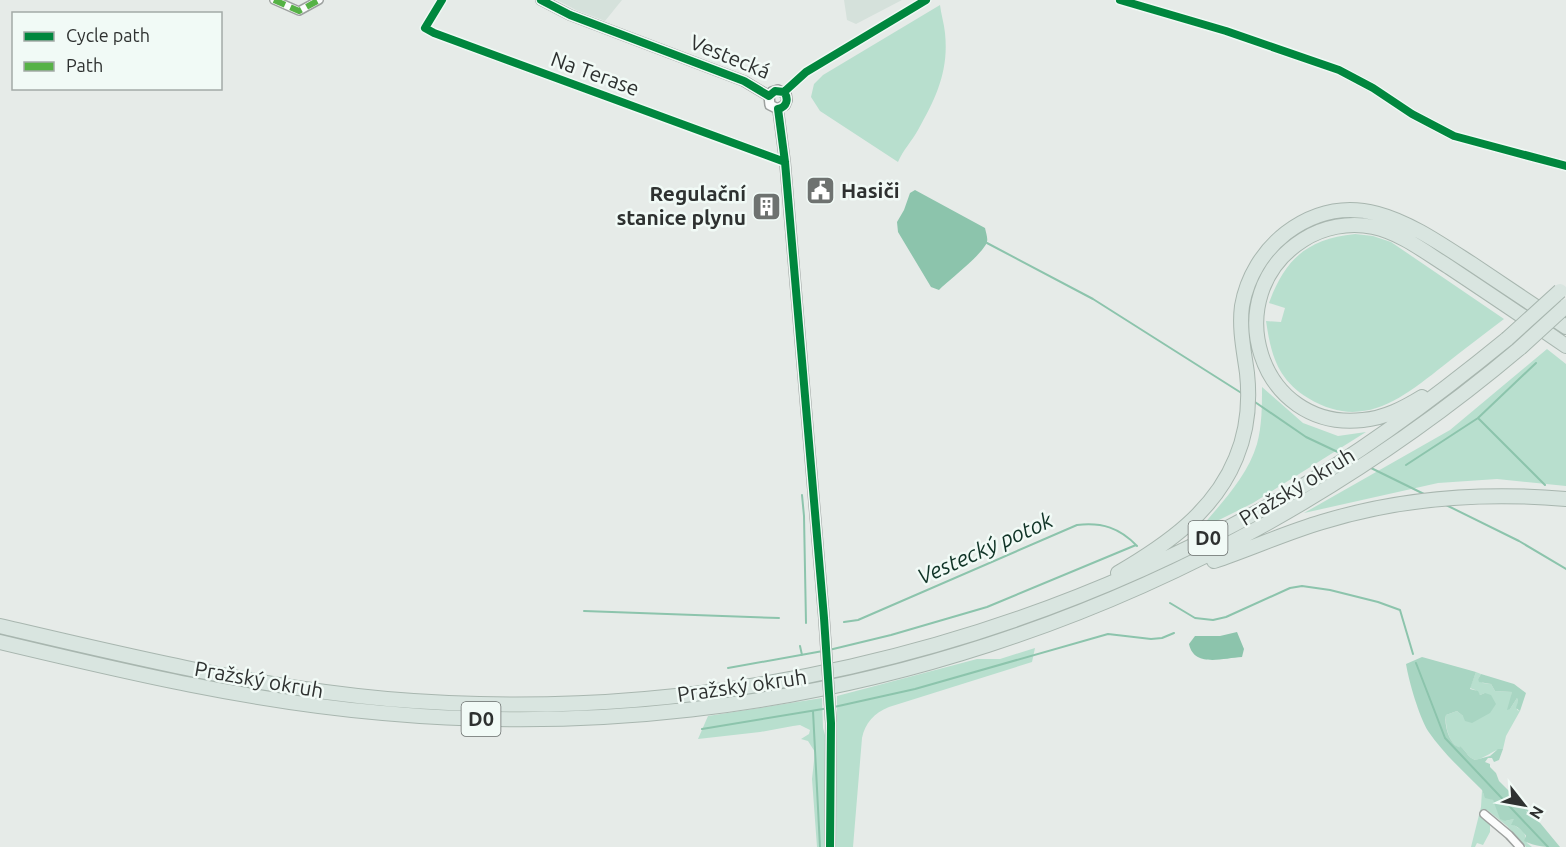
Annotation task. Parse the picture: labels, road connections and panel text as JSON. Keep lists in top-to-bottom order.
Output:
{
  "streets": {
    "highway": ["Pražský okruh", "D0"],
    "street": ["Vestecká", "Na Terase"]
  },
  "crossings": [
    ["Vestecká", "Na Terase"]
  ],
  "water": ["Vestecký potok"],
  "places": {
    "public building": ["Hasiči"],
    "building": ["Regulační stanice plynu"]
  },
  "legend": ["Cycle path", "Path"],
  "north": "bottom right"
}
